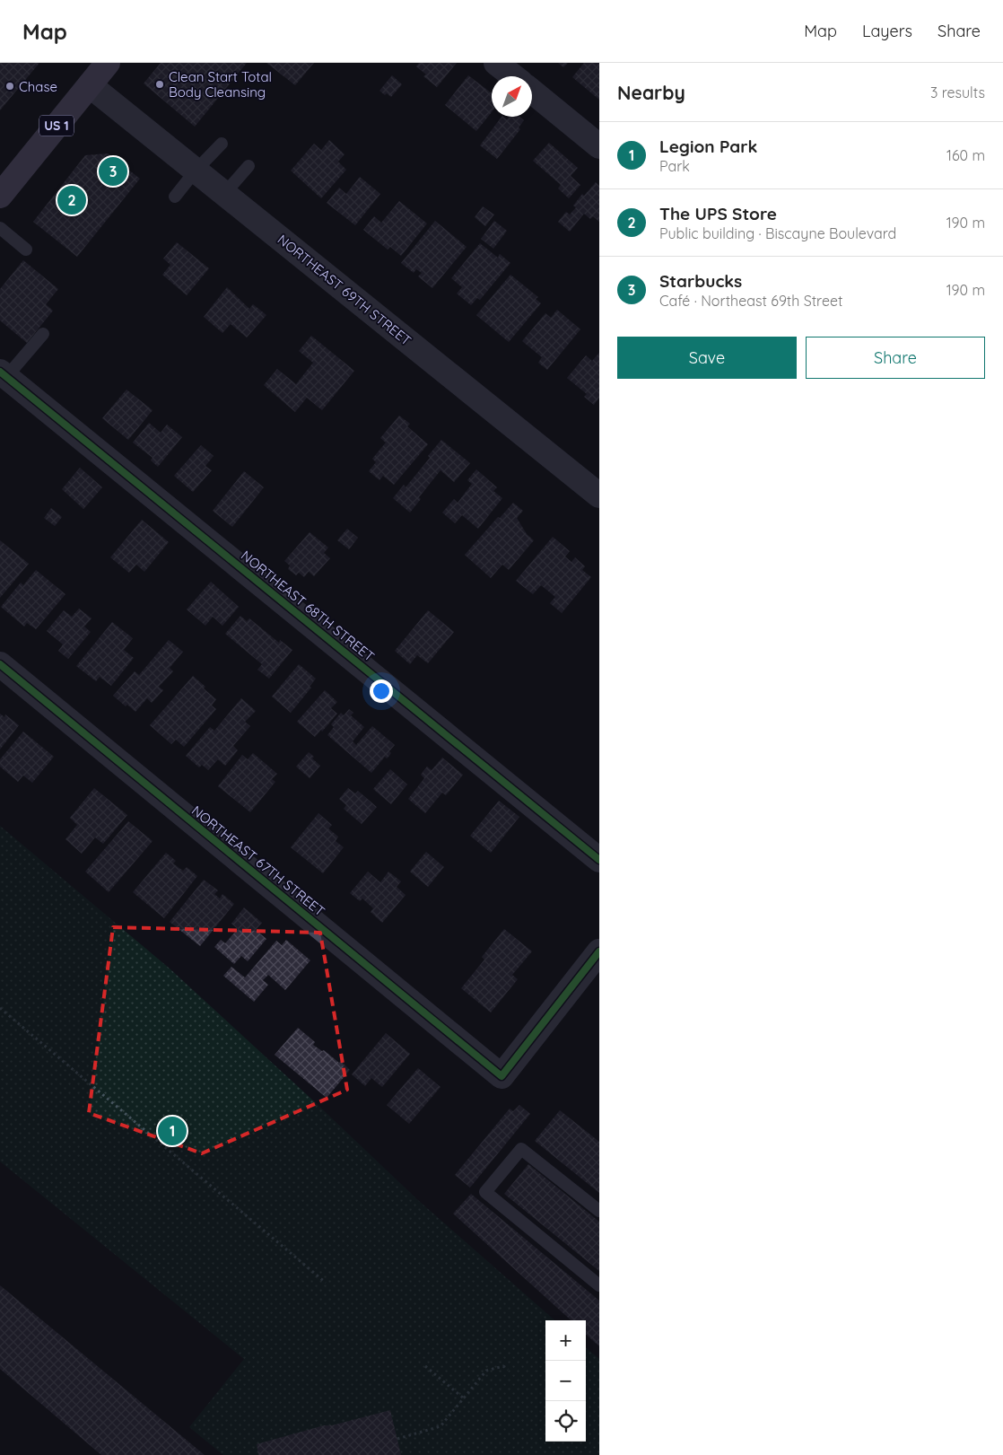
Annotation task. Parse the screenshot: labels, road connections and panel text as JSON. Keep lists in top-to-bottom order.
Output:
{
  "streets": {
    "main road": ["US 1"],
    "street": ["NORTHEAST 69TH STREET", "NORTHEAST 68TH STREET", "NORTHEAST 67TH STREET"]
  },
  "crossings": [
    ["US 1", "NORTHEAST 69TH STREET"]
  ],
  "places": ["Clean Start Total Body Cleansing", "Chase"],
  "north": "top right",
  "page": {
    "header": "Map",
    "nav": ["Map", "Layers", "Share"],
    "heading": ["Nearby", "3 results"],
    "list": [
      {
        "mark": "1",
        "name": "Legion Park",
        "note": "Park",
        "value": "160 m"
      },
      {
        "mark": "2",
        "name": "The UPS Store",
        "note": "Public building · Biscayne Boulevard",
        "value": "190 m"
      },
      {
        "mark": "3",
        "name": "Starbucks",
        "note": "Café · Northeast 69th Street",
        "value": "190 m"
      }
    ],
    "pins": ["3", "2", "1"],
    "buttons": ["Save", "Share"],
    "map_buttons": ["+", "−"]
  }
}
